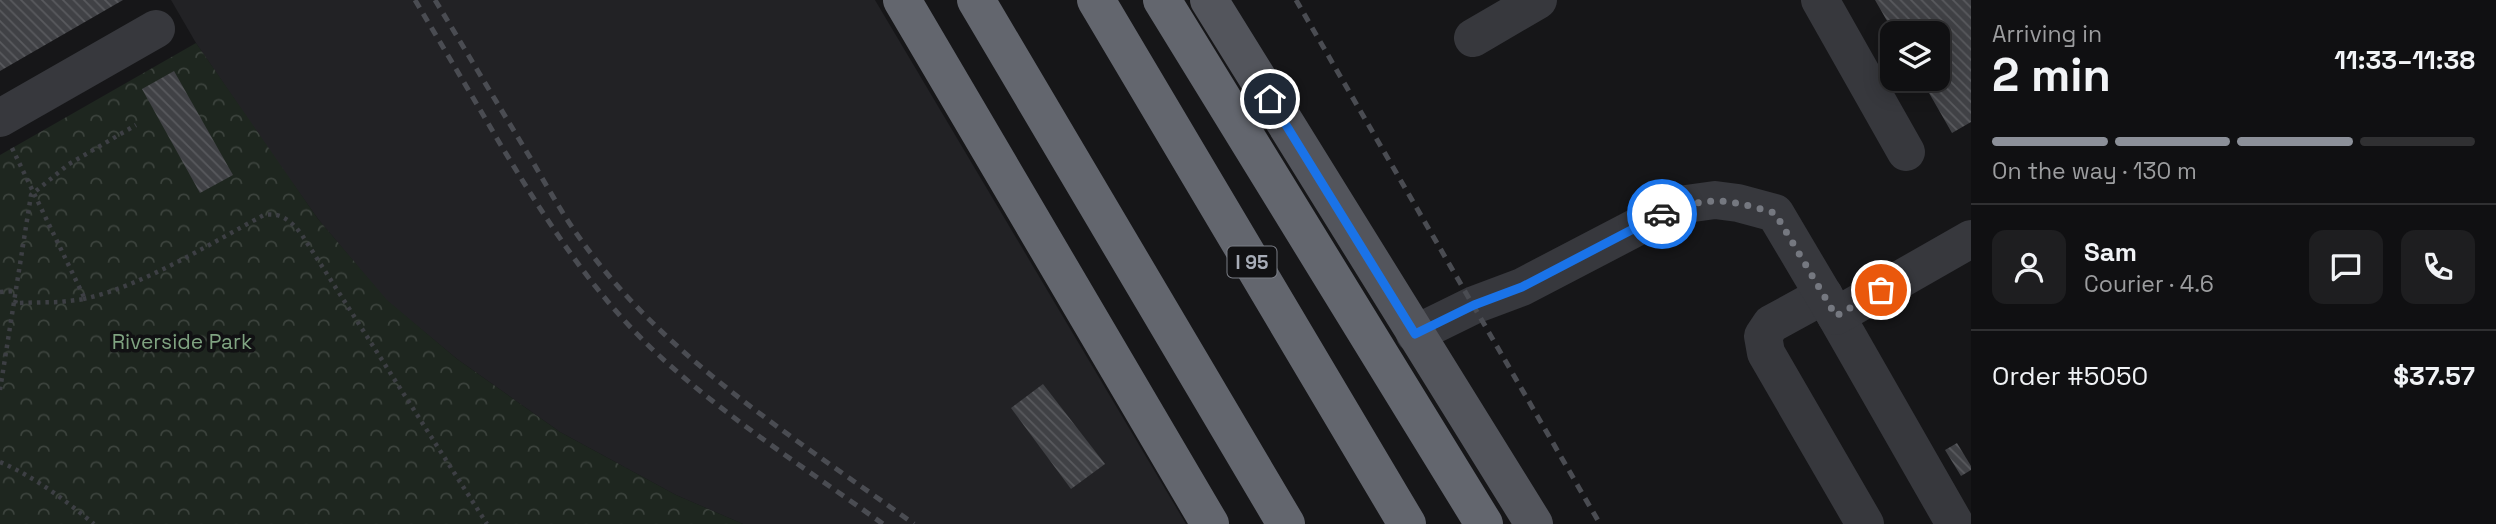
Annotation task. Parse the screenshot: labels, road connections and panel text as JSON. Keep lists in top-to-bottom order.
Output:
{
  "streets": {
    "highway": ["I 95"]
  },
  "parks": ["Riverside Park"],
  "page": {
    "heading": ["2 min", "Arriving in", "11:33–11:38"],
    "panel": [
      "Sam",
      "Courier · 4.6",
      "Order #5050",
      "$37.57"
    ],
    "bar": "On the way · 130 m"
  }
}
